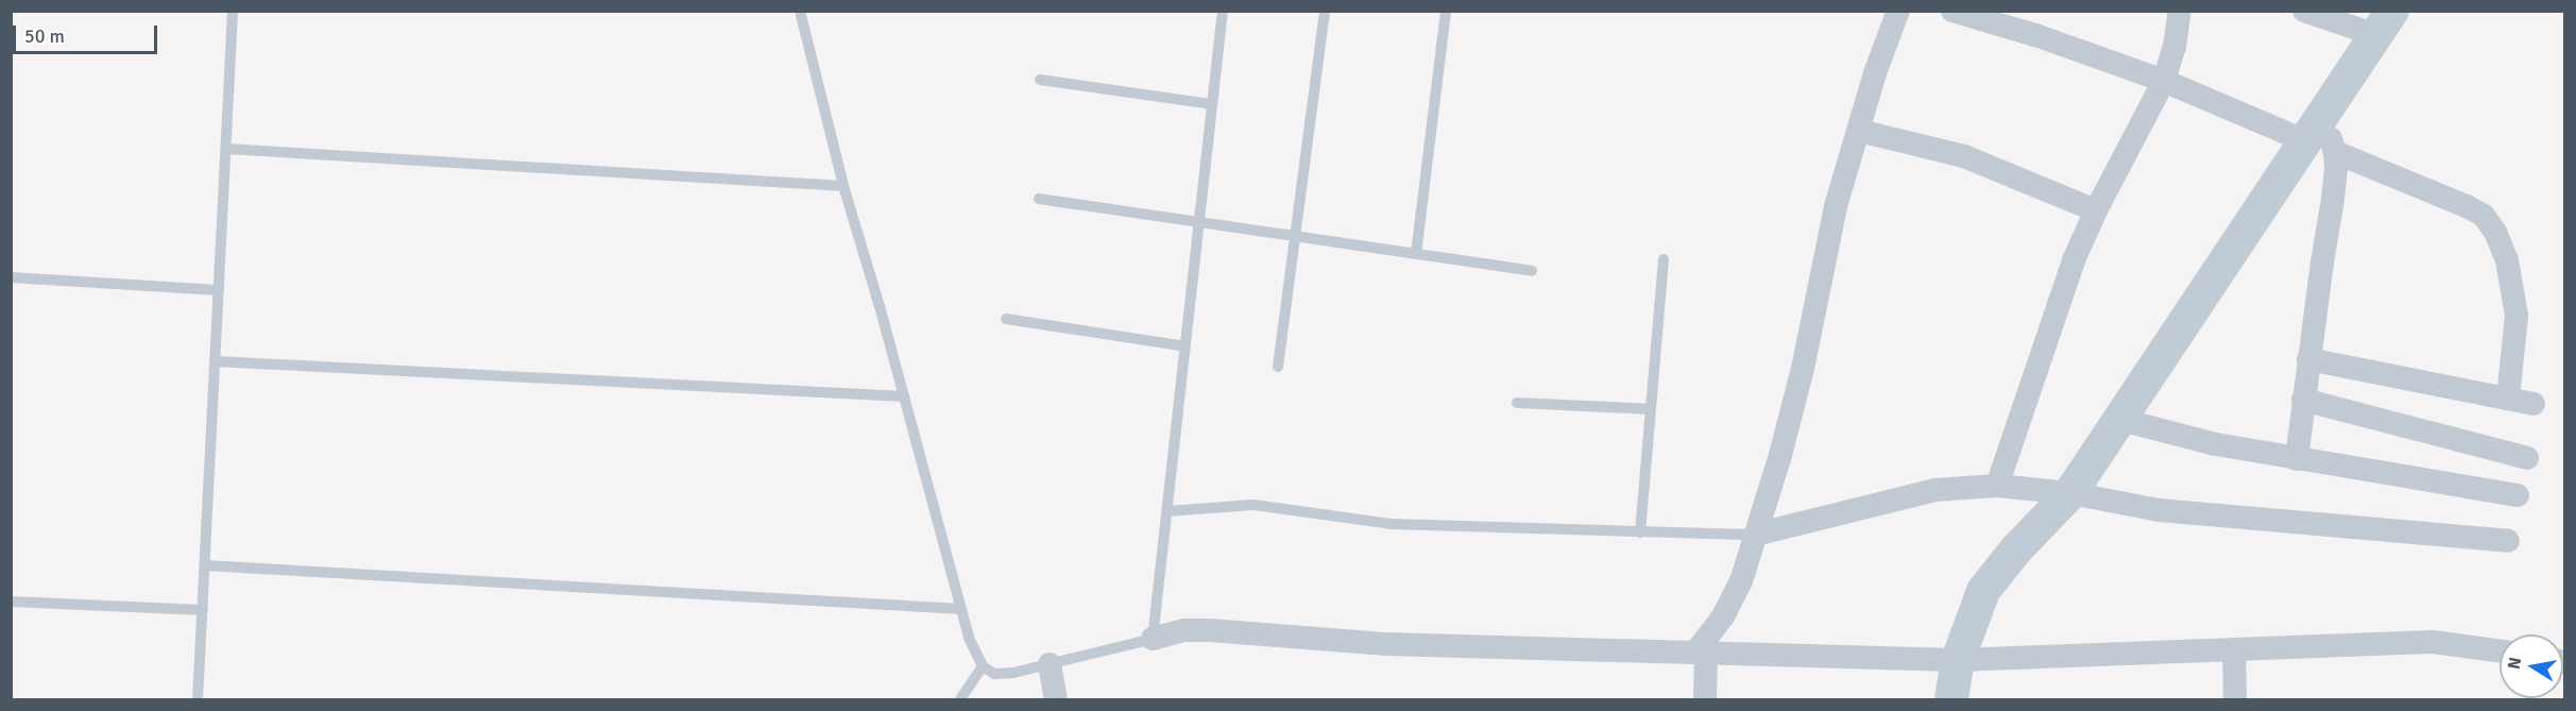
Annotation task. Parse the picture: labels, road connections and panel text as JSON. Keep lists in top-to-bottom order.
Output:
{
  "scale_bar": "50 m",
  "north": "left"
}
